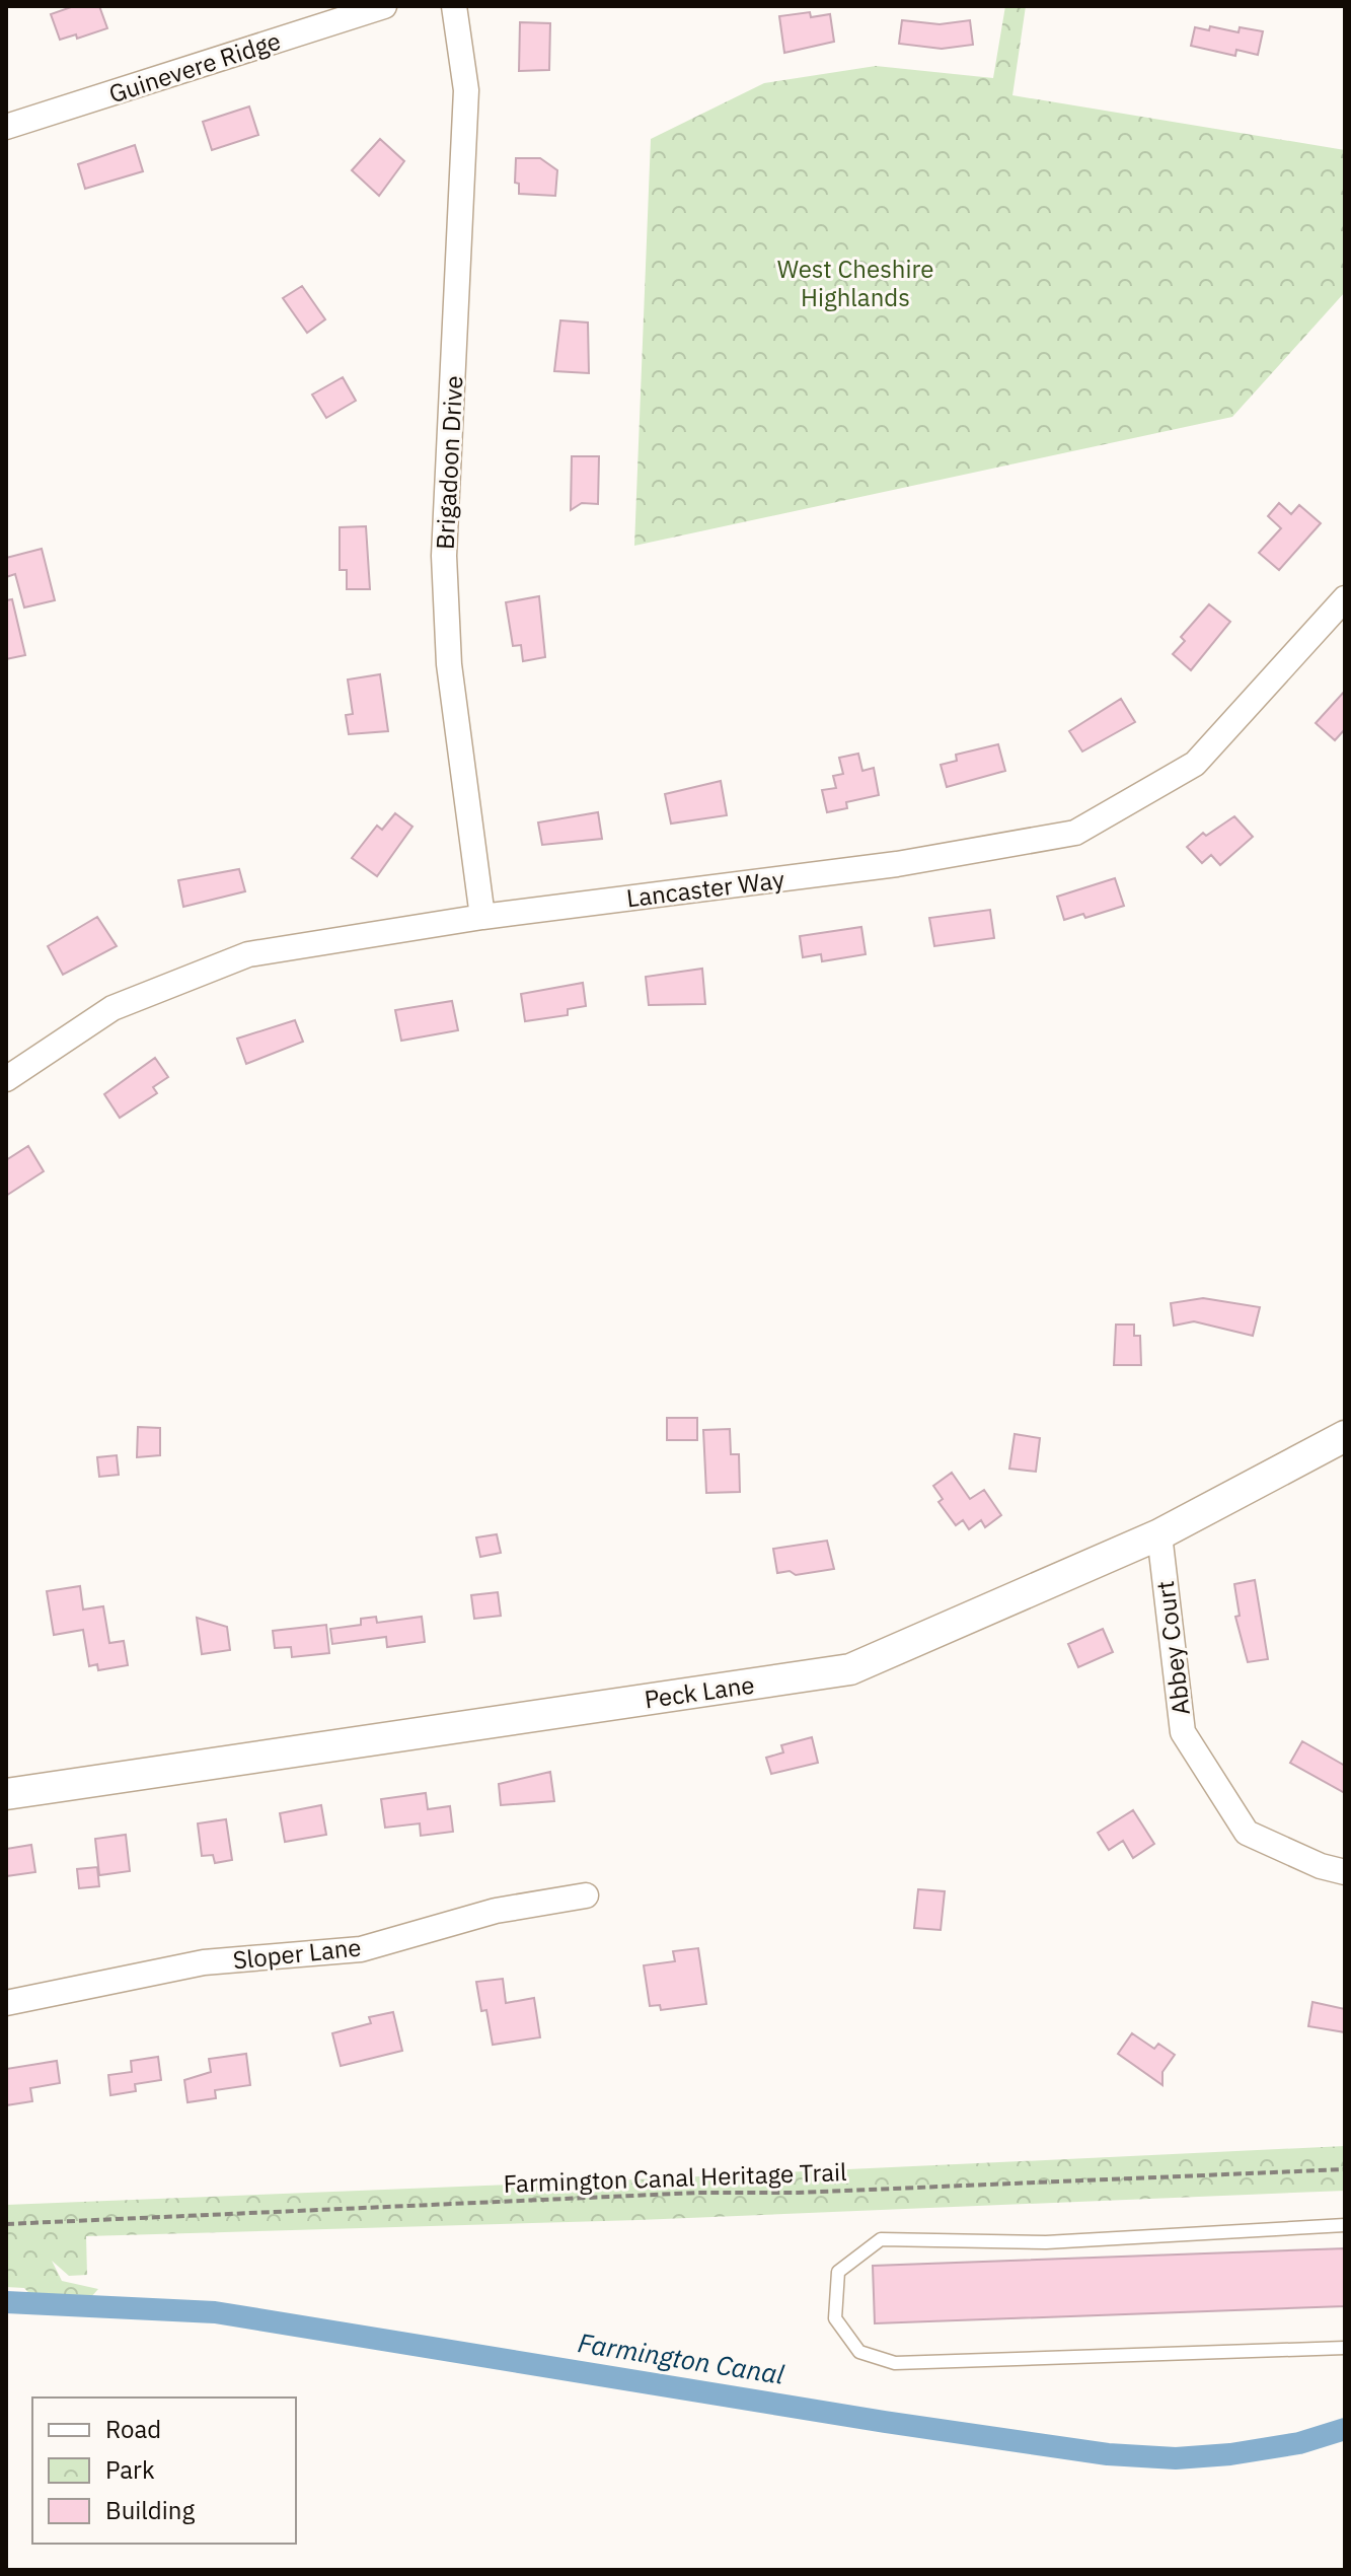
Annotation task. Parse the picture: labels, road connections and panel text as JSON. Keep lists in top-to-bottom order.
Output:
{
  "streets": {
    "street": [
      "Guinevere Ridge",
      "Brigadoon Drive",
      "Lancaster Way",
      "Abbey Court",
      "Peck Lane",
      "Sloper Lane"
    ],
    "path": ["Farmington Canal Heritage Trail"]
  },
  "crossings": [
    ["Brigadoon Drive", "Lancaster Way"],
    ["Abbey Court", "Peck Lane"]
  ],
  "water": ["Farmington Canal"],
  "parks": ["West Cheshire Highlands"],
  "legend": ["Road", "Park", "Building"]
}
